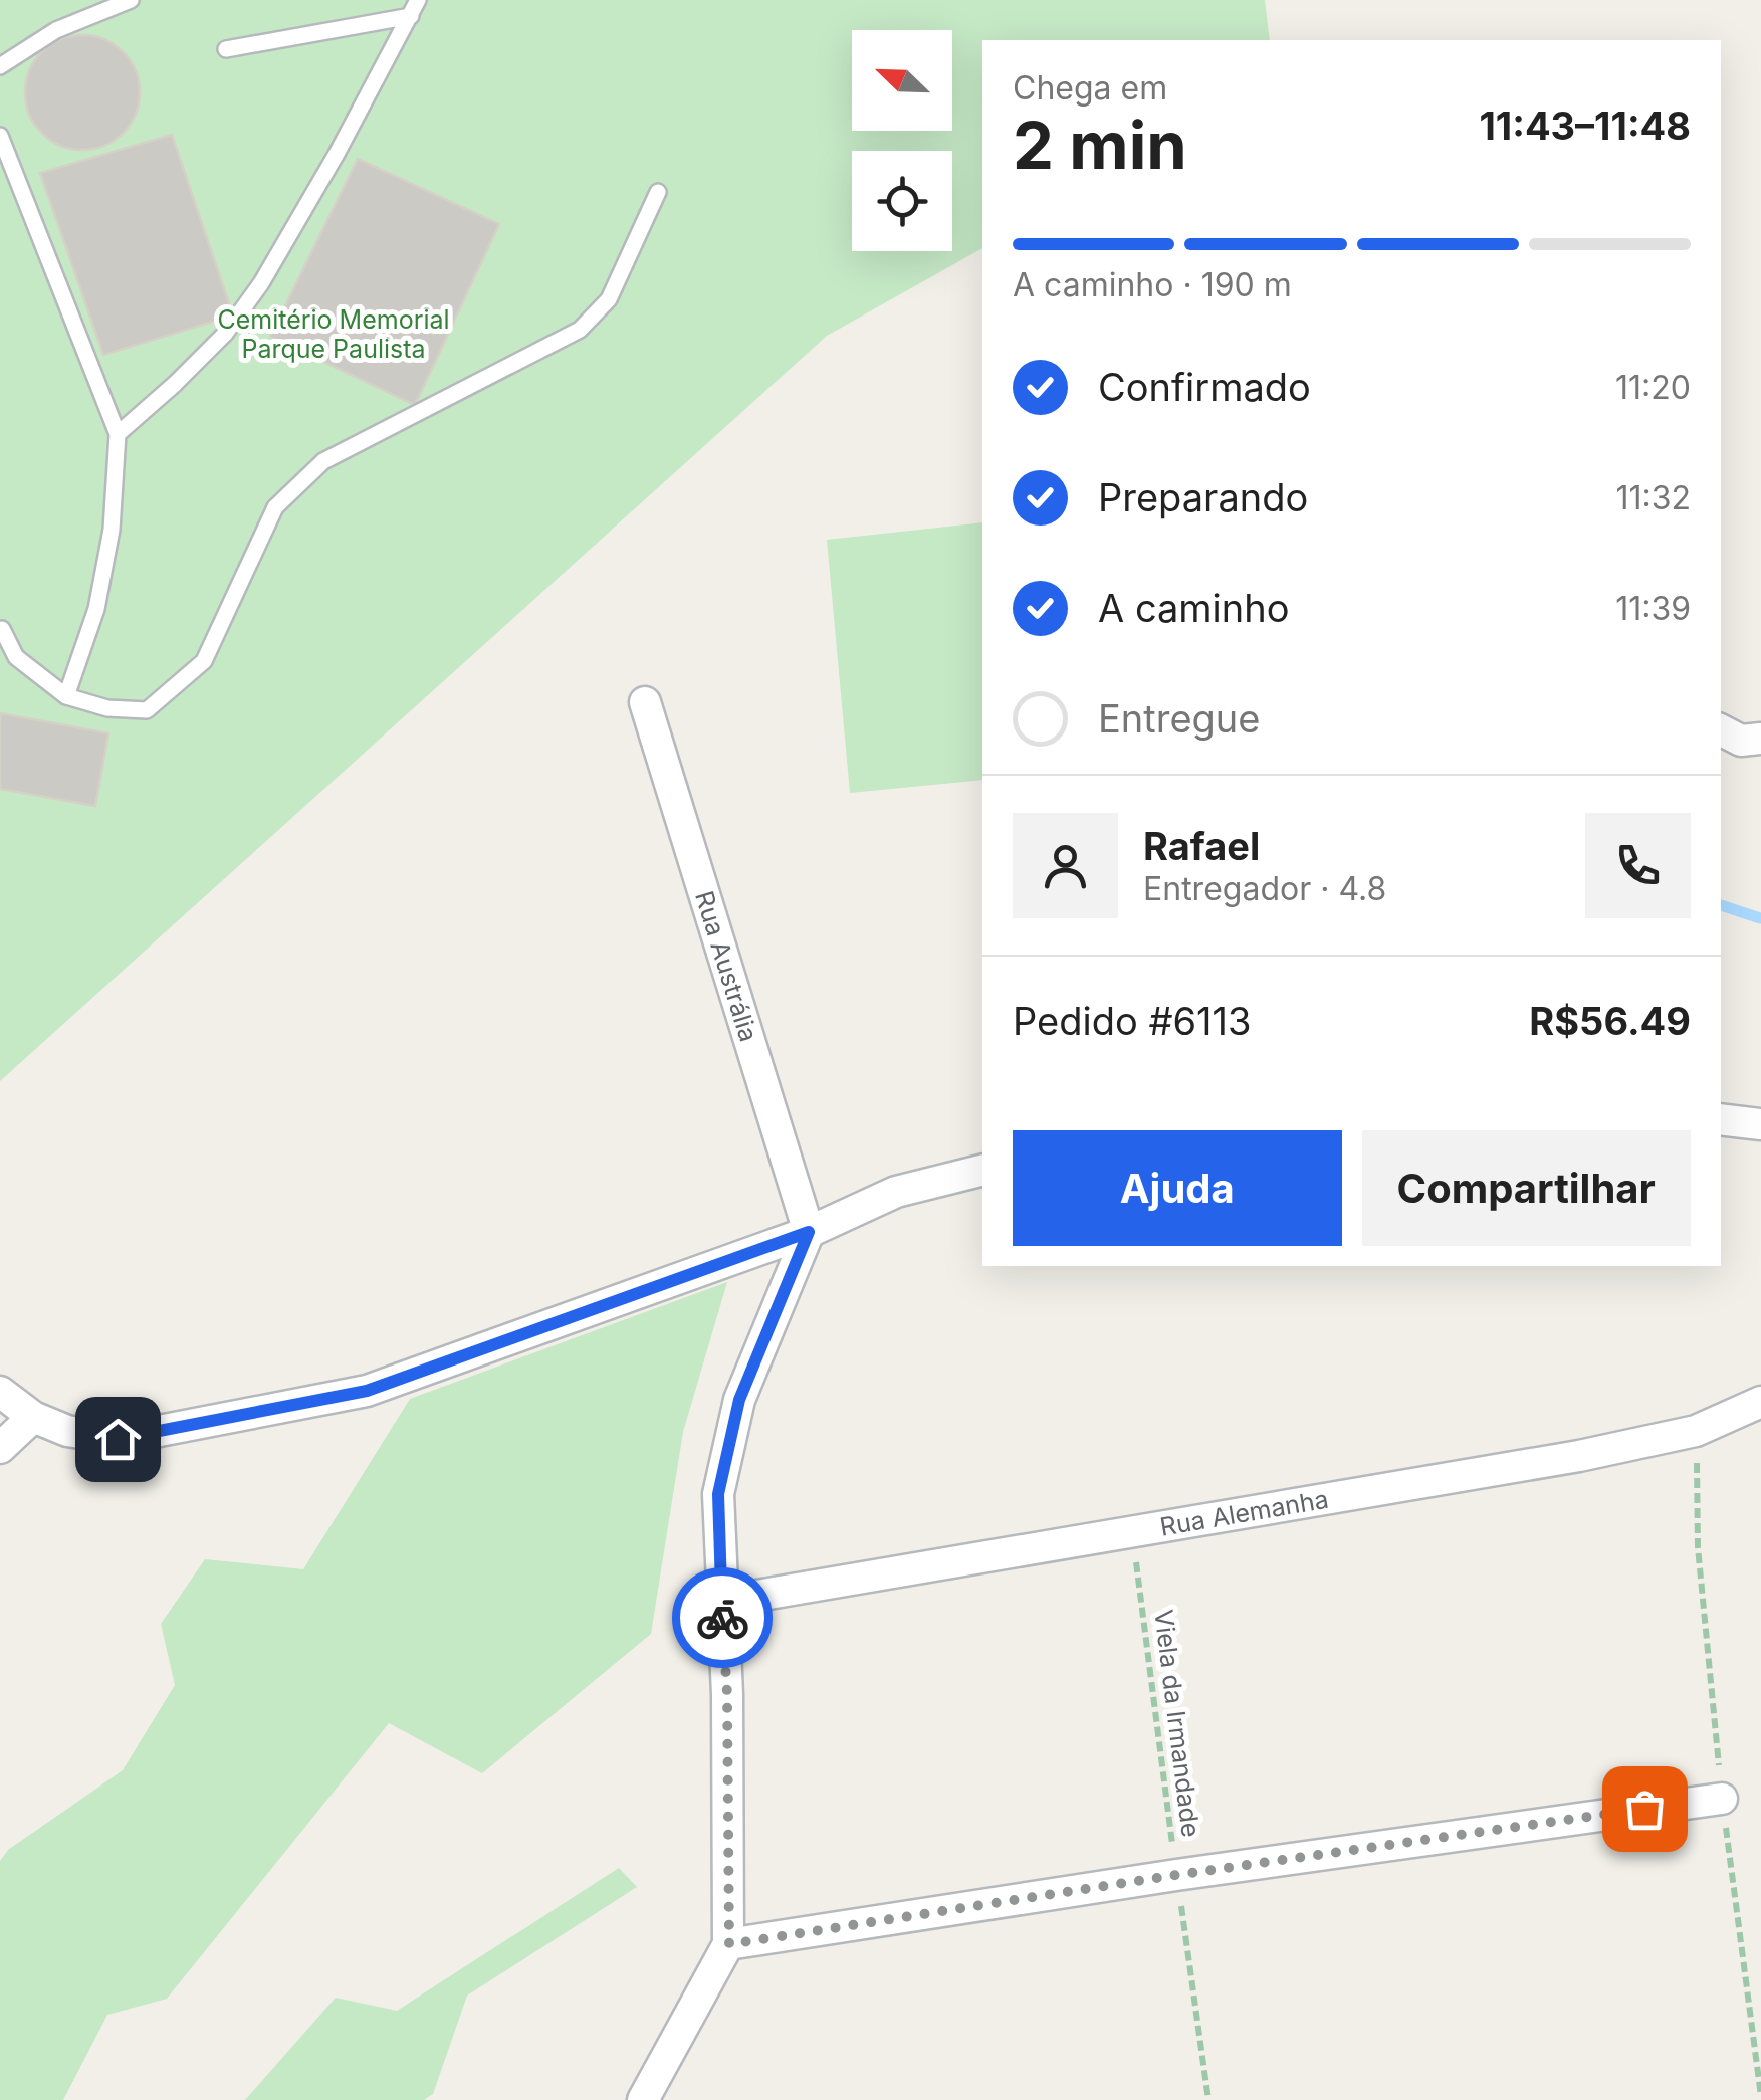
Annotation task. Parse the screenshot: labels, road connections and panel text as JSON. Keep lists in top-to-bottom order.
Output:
{
  "streets": {
    "street": ["Rua Austrália", "Rua Alemanha"],
    "path": ["Viela da Irmandade"]
  },
  "crossings": [
    ["Rua Alemanha", "Viela da Irmandade"]
  ],
  "parks": ["Cemitério Memorial Parque Paulista"],
  "north": "top left",
  "page": {
    "heading": ["2 min", "Chega em", "11:43–11:48"],
    "panel": [
      "Rafael",
      "Entregador · 4.8",
      "Pedido #6113",
      "R$56.49"
    ],
    "bar": "A caminho · 190 m",
    "list": [
      ["Confirmado", "11:20"],
      ["Preparando", "11:32"],
      ["A caminho", "11:39"],
      "Entregue"
    ],
    "buttons": ["Ajuda", "Compartilhar"]
  }
}
